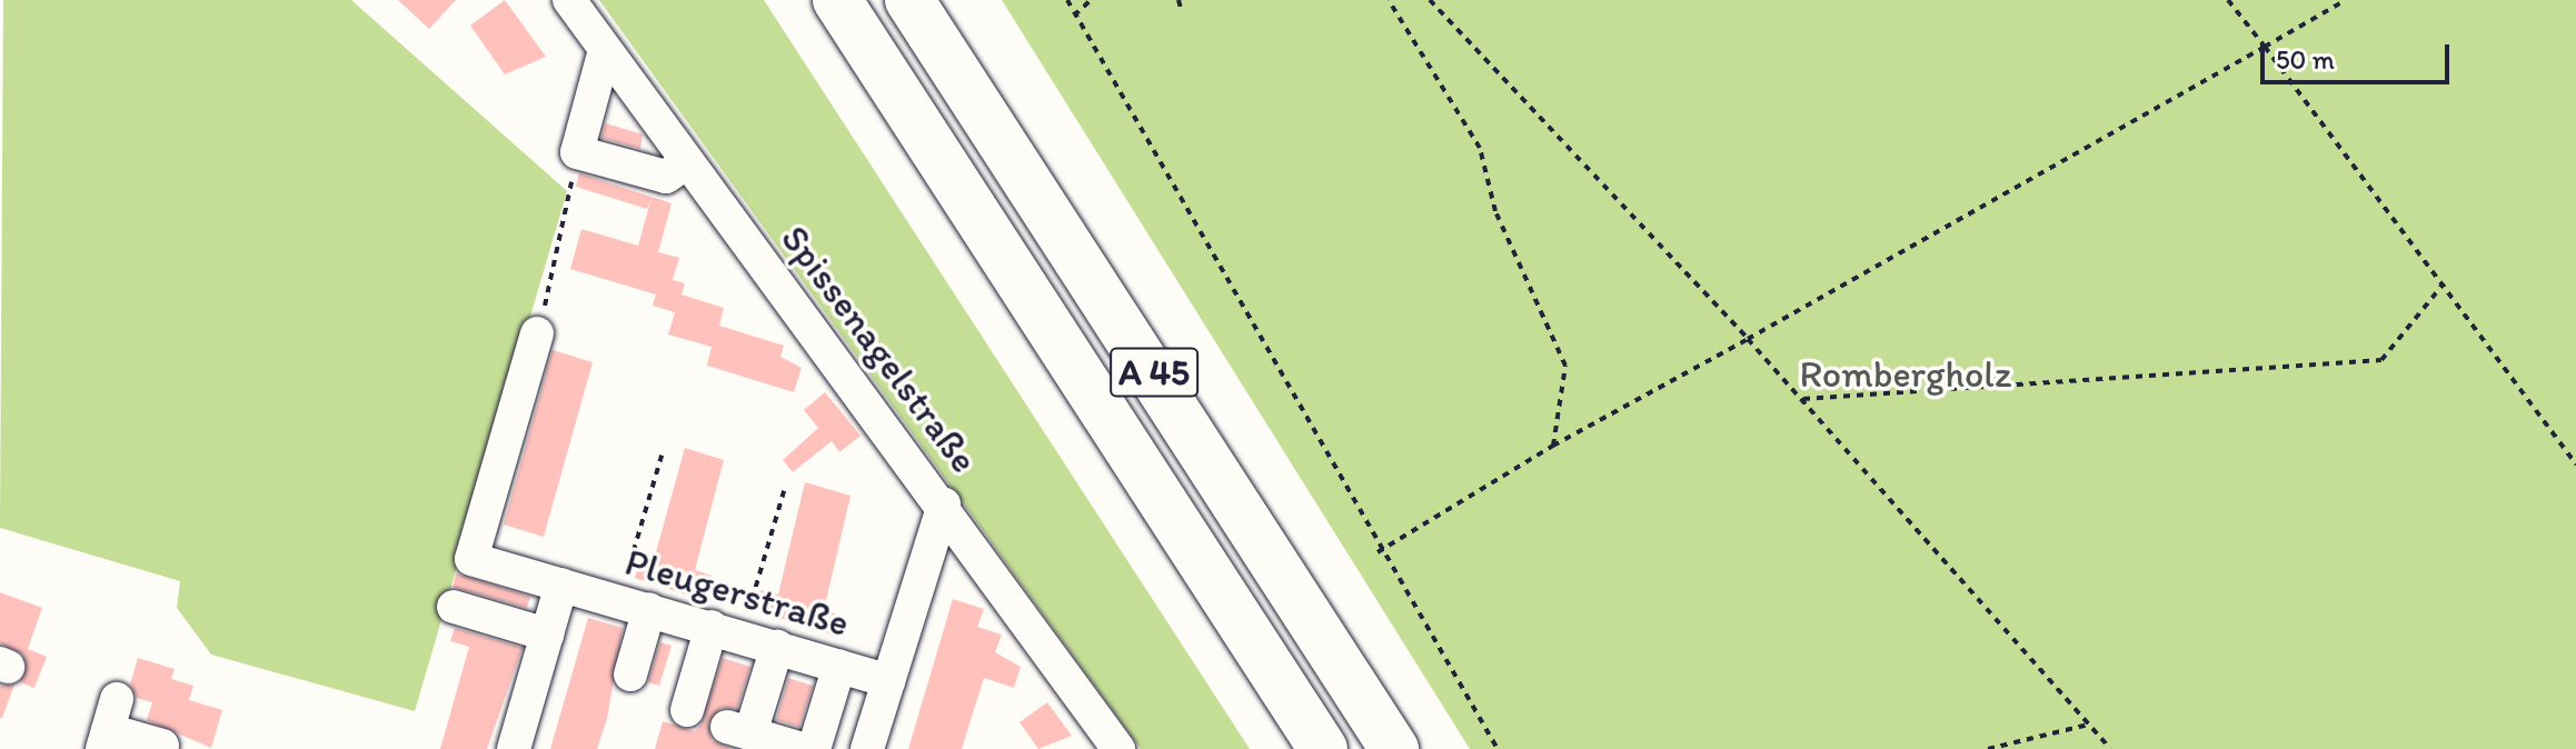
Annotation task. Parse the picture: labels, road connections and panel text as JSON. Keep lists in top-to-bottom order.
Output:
{
  "streets": {
    "highway": ["A 45"],
    "street": ["Spissenagelstraße", "Pleugerstraße"]
  },
  "parks": ["Rombergholz"],
  "scale_bar": "50 m"
}
